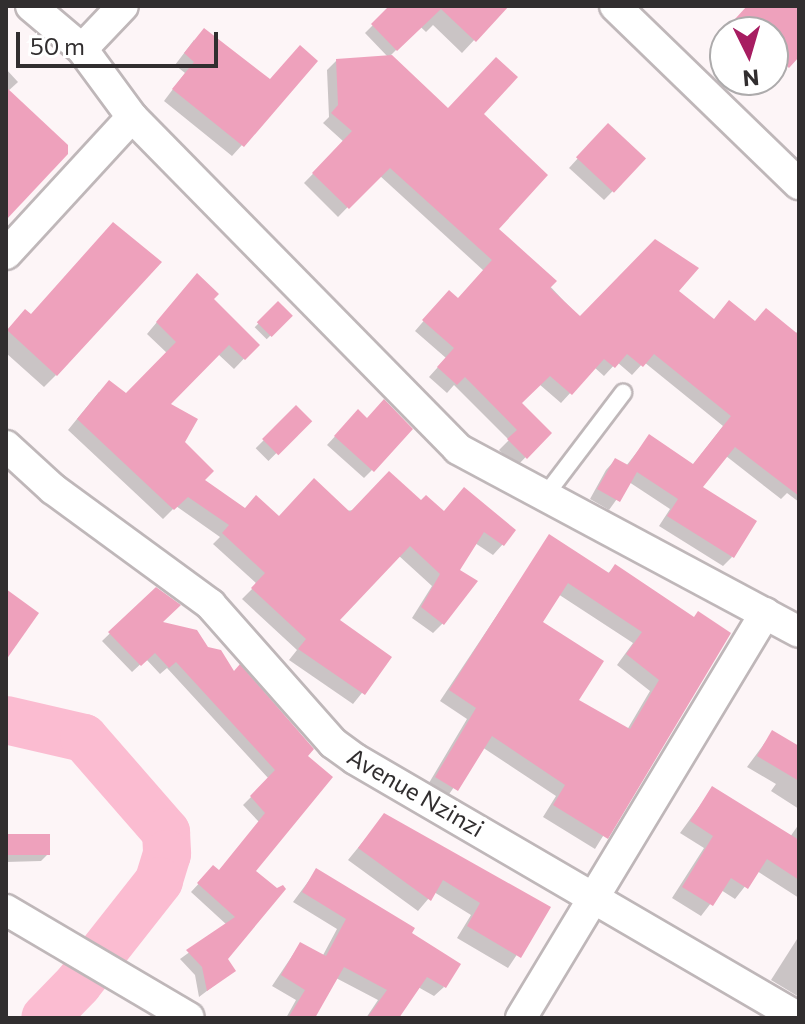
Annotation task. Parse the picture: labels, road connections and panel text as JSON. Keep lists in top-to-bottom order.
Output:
{
  "streets": {
    "street": ["Avenue Nzinzi"]
  },
  "scale_bar": "50 m",
  "north": "bottom"
}
